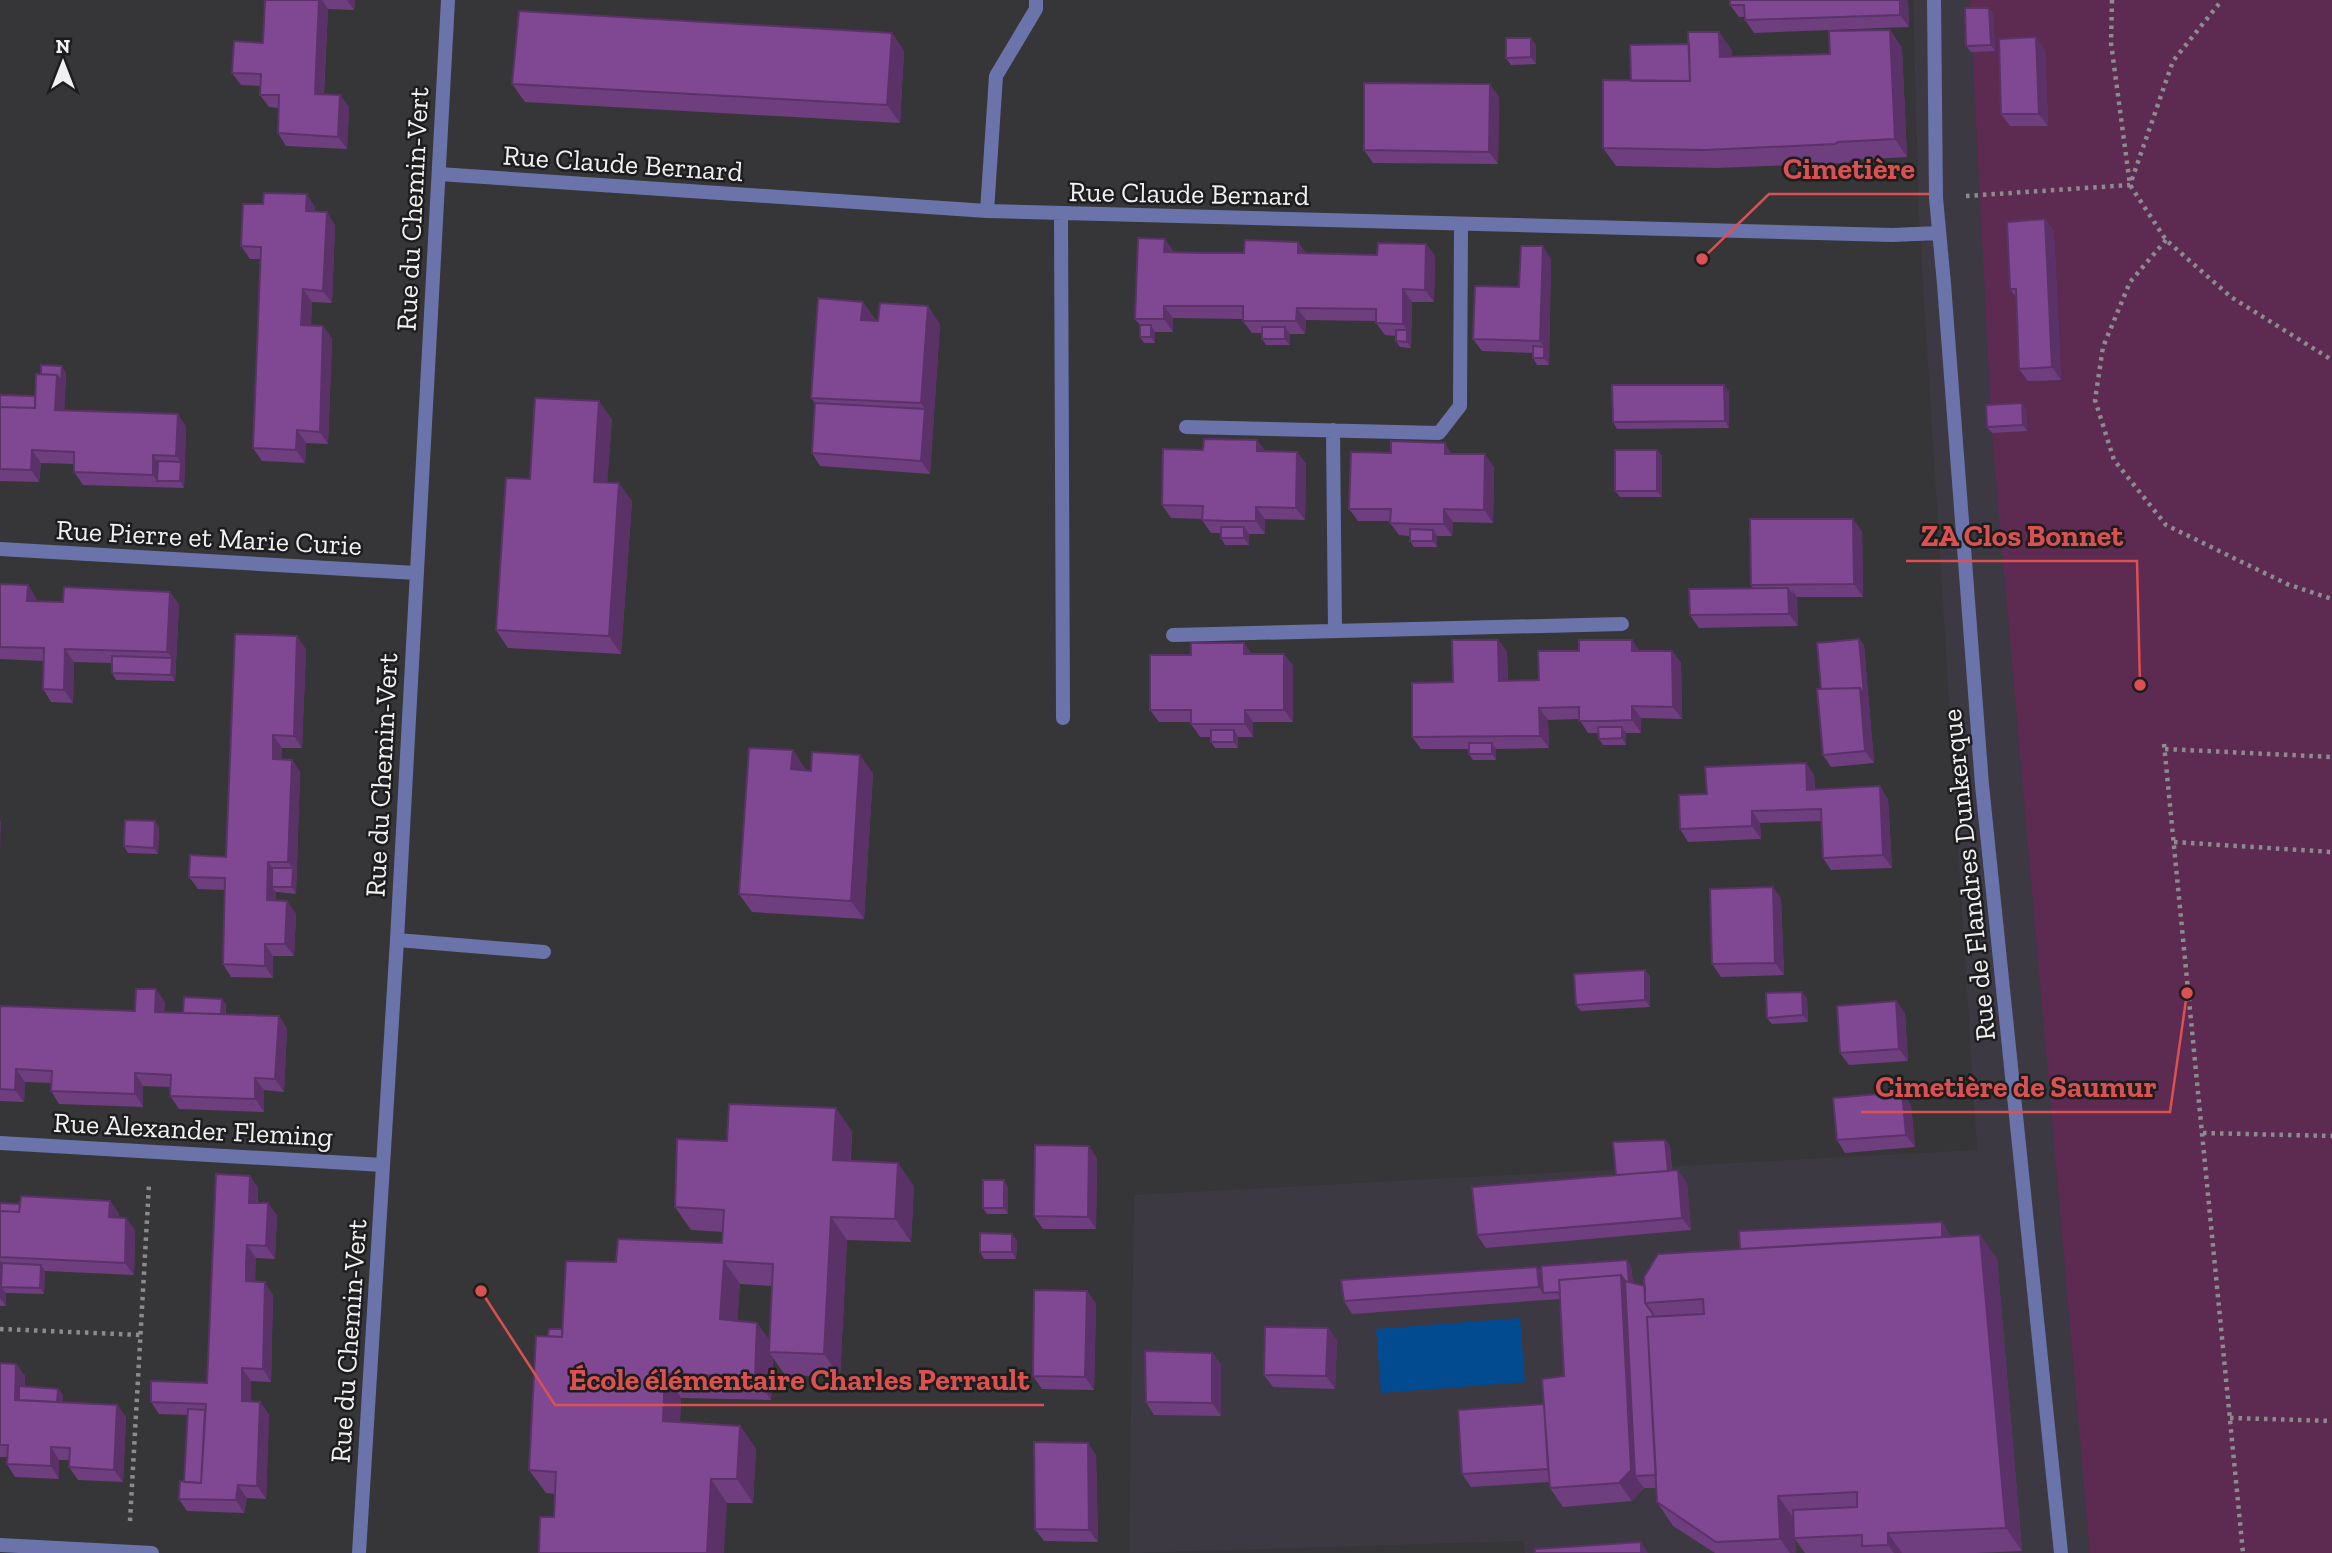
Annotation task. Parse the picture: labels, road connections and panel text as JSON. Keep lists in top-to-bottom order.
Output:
{
  "streets": {
    "street": [
      "Rue Claude Bernard",
      "Rue du Chemin-Vert",
      "Rue Pierre et Marie Curie",
      "Rue de Flandres Dunkerque",
      "Rue Alexander Fleming"
    ]
  },
  "crossings": [
    ["Rue Claude Bernard", "Rue du Chemin-Vert"],
    ["Rue Claude Bernard", "Rue de Flandres Dunkerque"],
    ["Rue du Chemin-Vert", "Rue Pierre et Marie Curie"],
    ["Rue du Chemin-Vert", "Rue Alexander Fleming"]
  ],
  "places": [
    "Cimetière",
    "ZA Clos Bonnet",
    "Cimetière de Saumur",
    "École élémentaire Charles Perrault"
  ],
  "north": "top"
}
